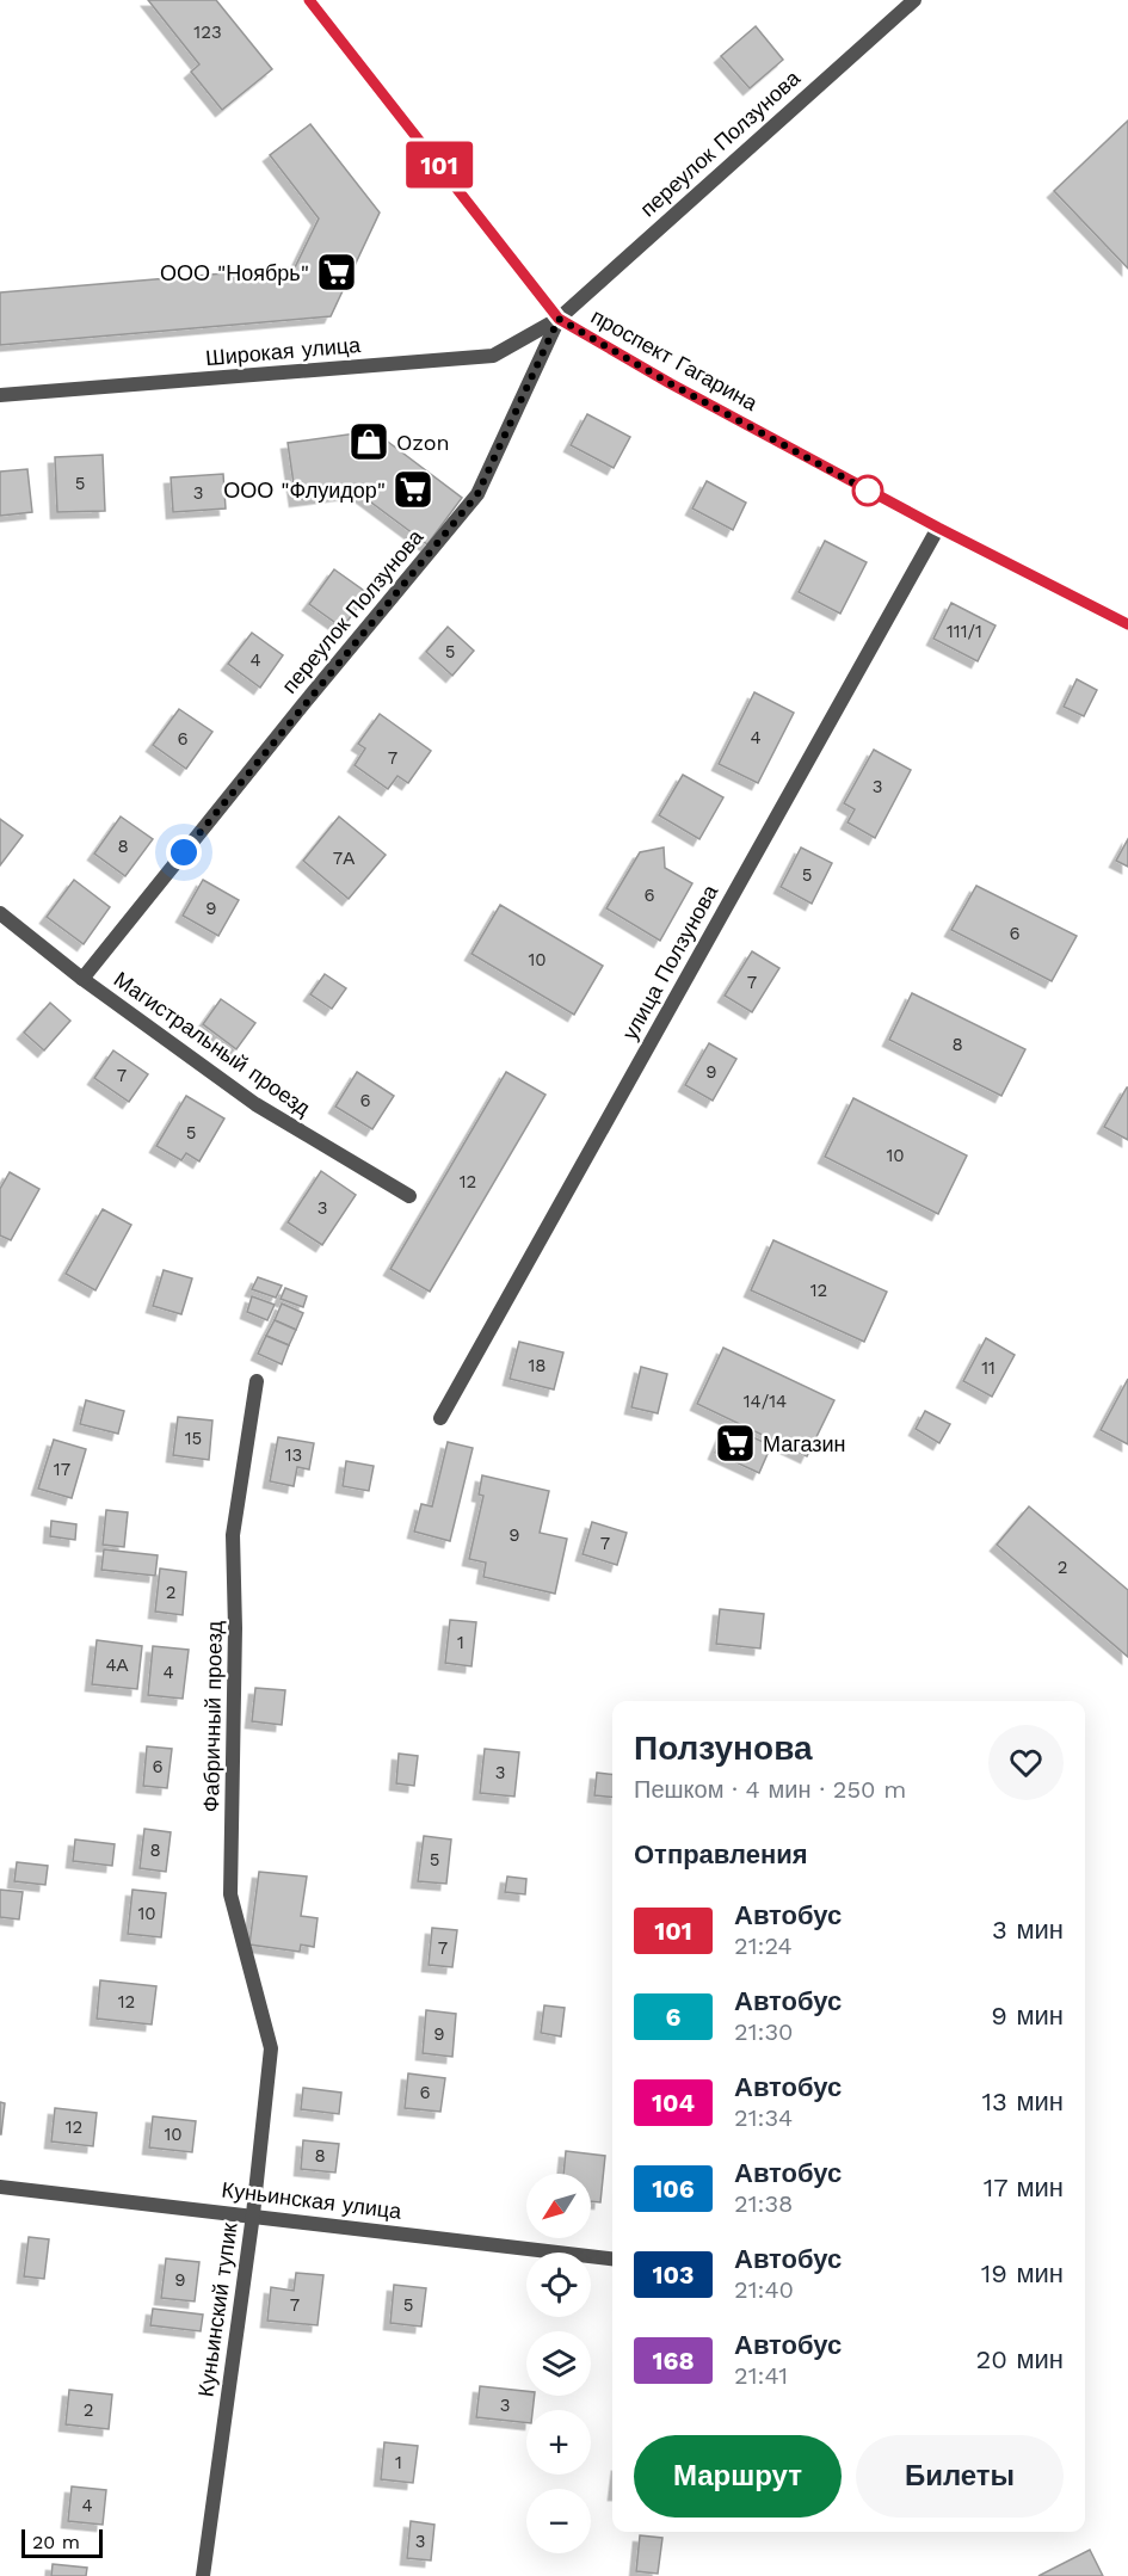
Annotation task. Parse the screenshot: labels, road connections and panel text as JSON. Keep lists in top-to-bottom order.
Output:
{
  "streets": {
    "main road": ["проспект Гагарина"],
    "street": [
      "переулок Ползунова",
      "Широкая улица",
      "улица Ползунова",
      "Магистральный проезд",
      "Фабричный проезд",
      "Куньинская улица",
      "Куньинский тупик"
    ]
  },
  "crossings": [
    ["переулок Ползунова", "Широкая улица"],
    ["переулок Ползунова", "проспект Гагарина"],
    ["переулок Ползунова", "Магистральный проезд"],
    ["Широкая улица", "проспект Гагарина"],
    ["проспект Гагарина", "улица Ползунова"],
    ["Фабричный проезд", "Куньинский тупик"],
    ["Куньинская улица", "Куньинский тупик"]
  ],
  "places": {
    "supermarket": ["ООО \"Ноябрь\"", "ООО \"Флуидор\"", "Магазин"],
    "shop": ["Ozon"]
  },
  "lines": ["bus line 101"],
  "house_numbers": [
    "123",
    "5",
    "3",
    "111/1",
    "5",
    "4",
    "4",
    "6",
    "7",
    "3",
    "8",
    "7А",
    "5",
    "6",
    "9",
    "6",
    "10",
    "7",
    "8",
    "9",
    "7",
    "6",
    "5",
    "10",
    "12",
    "3",
    "12",
    "18",
    "11",
    "14/14",
    "15",
    "13",
    "17",
    "9",
    "7",
    "2",
    "2",
    "1",
    "4А",
    "4",
    "6",
    "3",
    "8",
    "5",
    "10",
    "7",
    "12",
    "9",
    "6",
    "12",
    "10",
    "8",
    "9",
    "7",
    "5",
    "3",
    "2",
    "1",
    "4",
    "3"
  ],
  "scale_bar": "20 m",
  "north": "bottom left",
  "page": {
    "on_map": "101",
    "heading": [
      ["Ползунова", "Пешком · 4 мин · 250 m"],
      "Отправления"
    ],
    "list": [
      {
        "mark": "101",
        "name": "Автобус",
        "note": "21:24",
        "value": "3 мин"
      },
      {
        "mark": "6",
        "name": "Автобус",
        "note": "21:30",
        "value": "9 мин"
      },
      {
        "mark": "104",
        "name": "Автобус",
        "note": "21:34",
        "value": "13 мин"
      },
      {
        "mark": "106",
        "name": "Автобус",
        "note": "21:38",
        "value": "17 мин"
      },
      {
        "mark": "103",
        "name": "Автобус",
        "note": "21:40",
        "value": "19 мин"
      },
      {
        "mark": "168",
        "name": "Автобус",
        "note": "21:41",
        "value": "20 мин"
      }
    ],
    "map_buttons": ["+", "−"],
    "buttons": ["Маршрут", "Билеты"],
    "scale": "20 m"
  }
}
